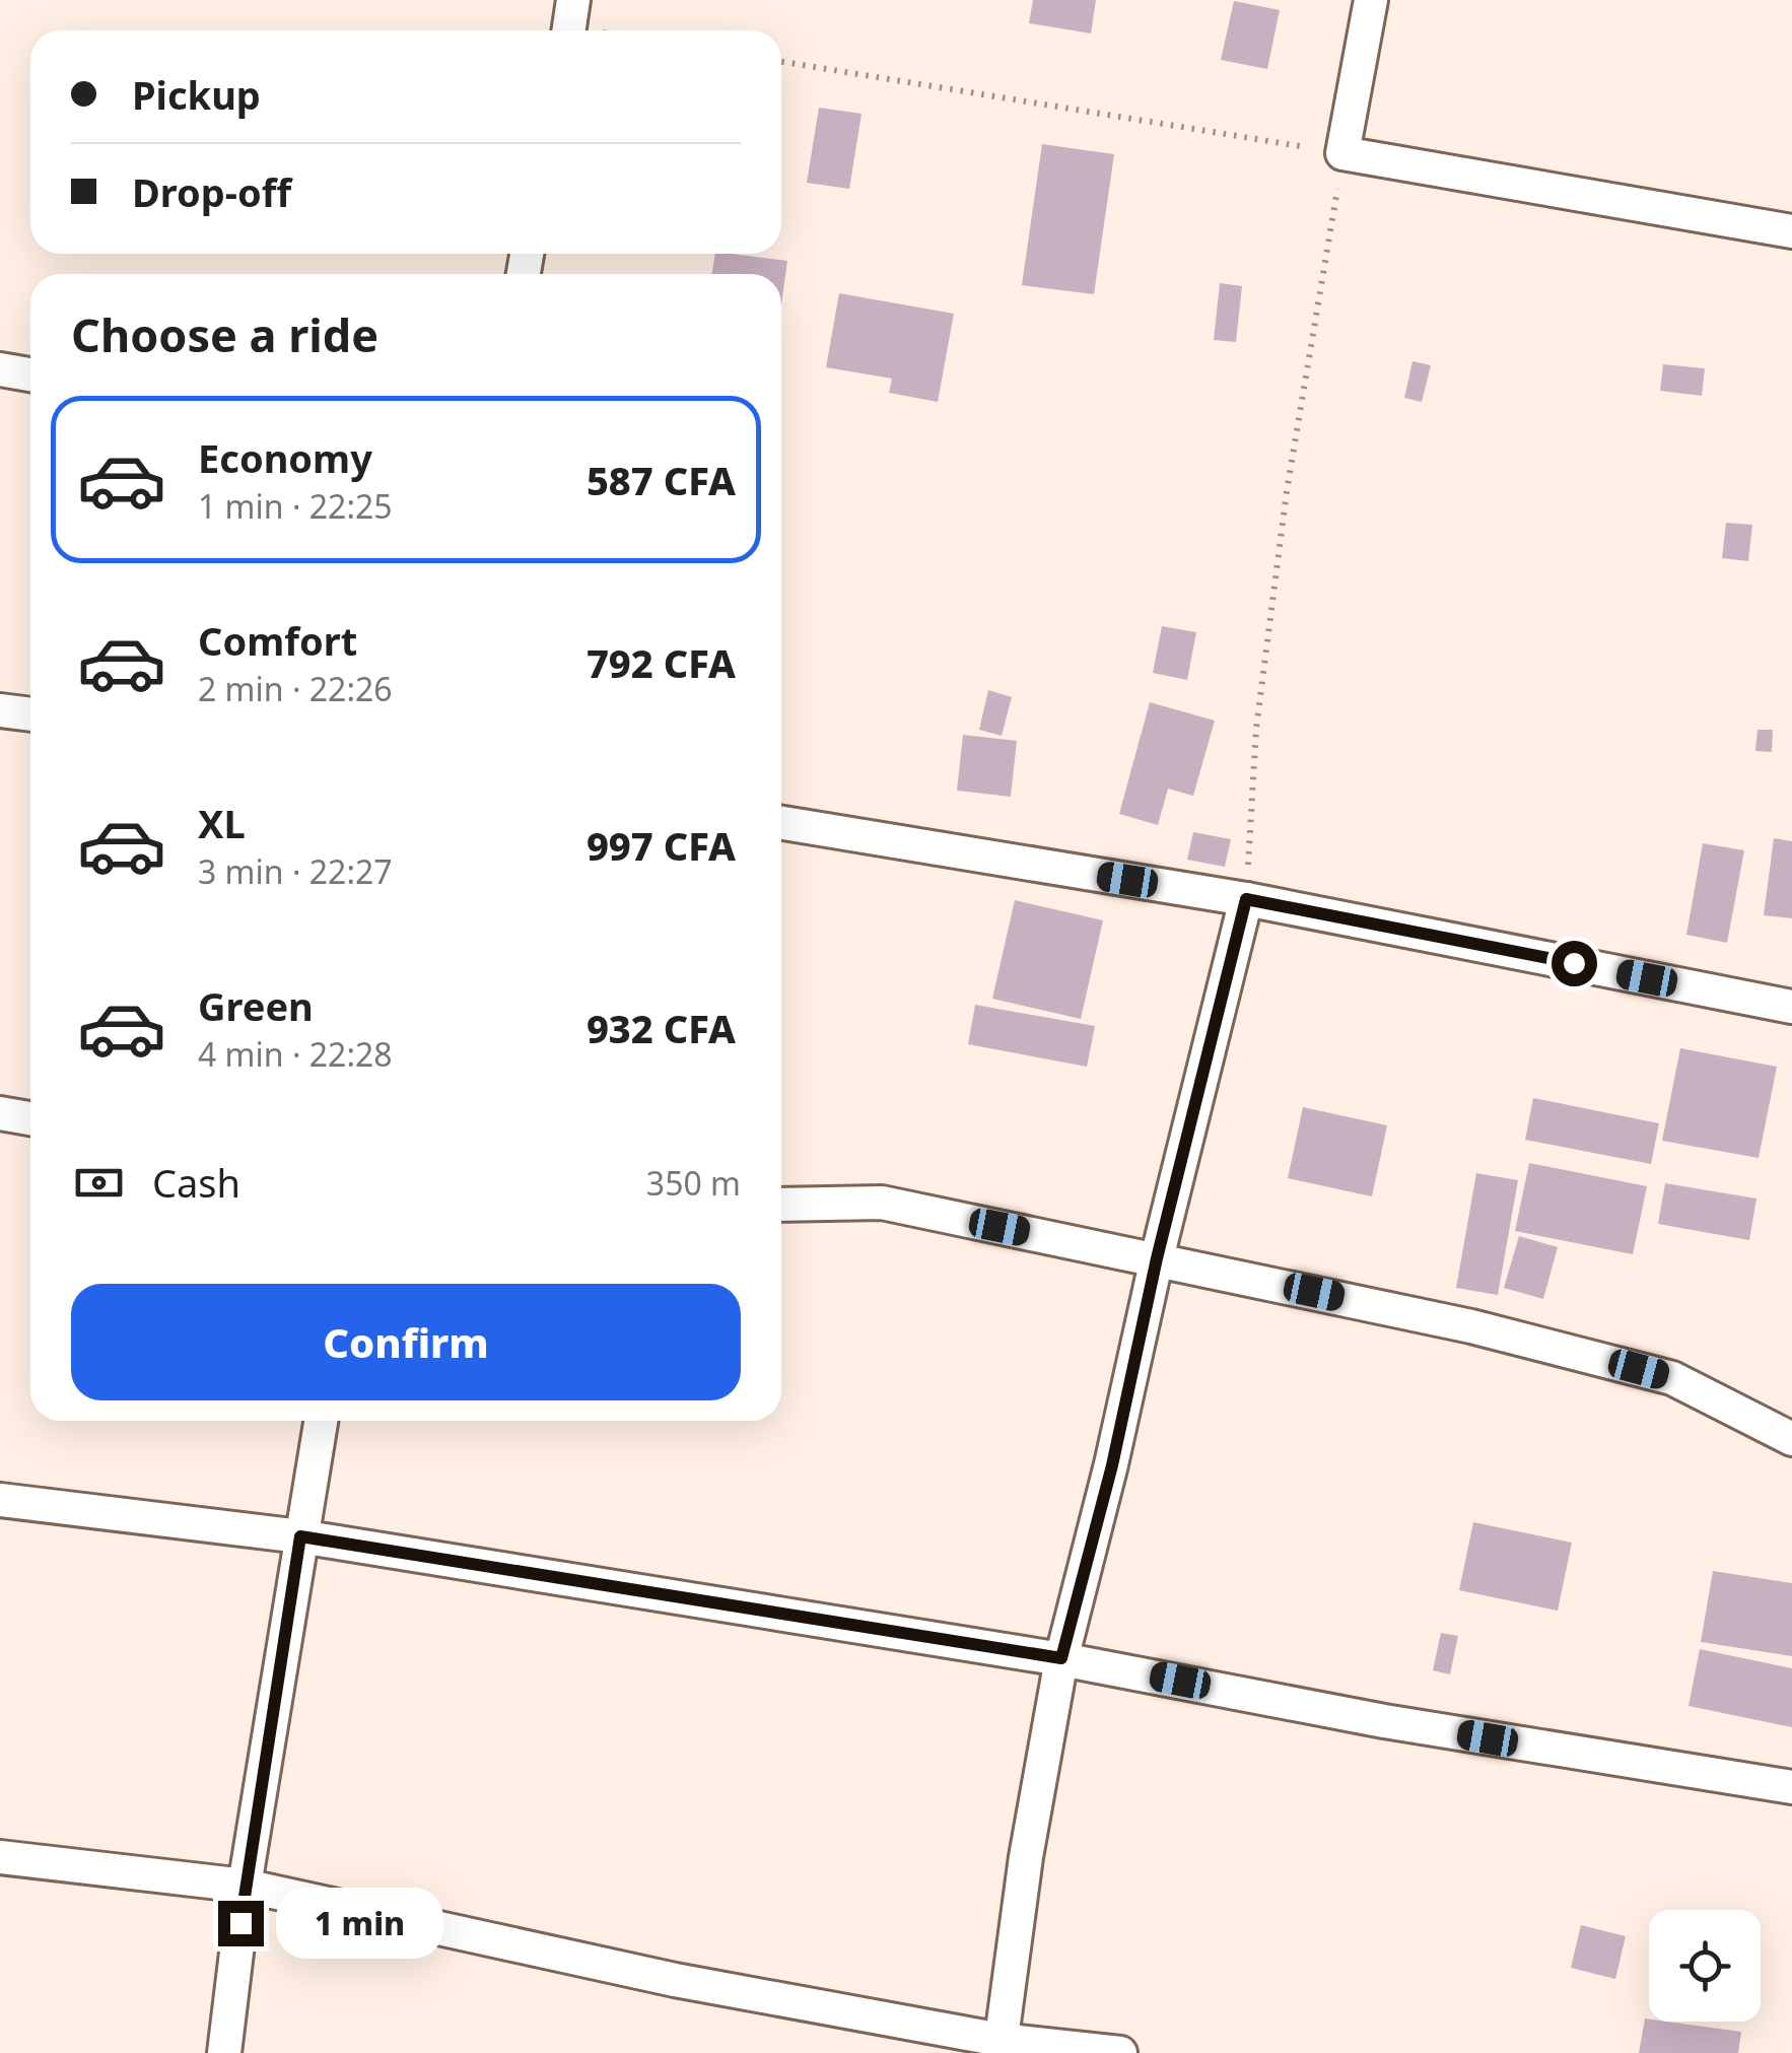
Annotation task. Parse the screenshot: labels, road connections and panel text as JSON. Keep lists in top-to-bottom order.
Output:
{
  "page": {
    "banner": ["Pickup", "Drop-off"],
    "heading": "Choose a ride",
    "list": [
      {
        "name": "Economy",
        "note": "1 min · 22:25",
        "value": "587 CFA"
      },
      {
        "name": "Comfort",
        "note": "2 min · 22:26",
        "value": "792 CFA"
      },
      {
        "name": "XL",
        "note": "3 min · 22:27",
        "value": "997 CFA"
      },
      {
        "name": "Green",
        "note": "4 min · 22:28",
        "value": "932 CFA"
      }
    ],
    "pay": ["Cash", "350 m"],
    "buttons": "Confirm",
    "bubble": "1 min"
  }
}
